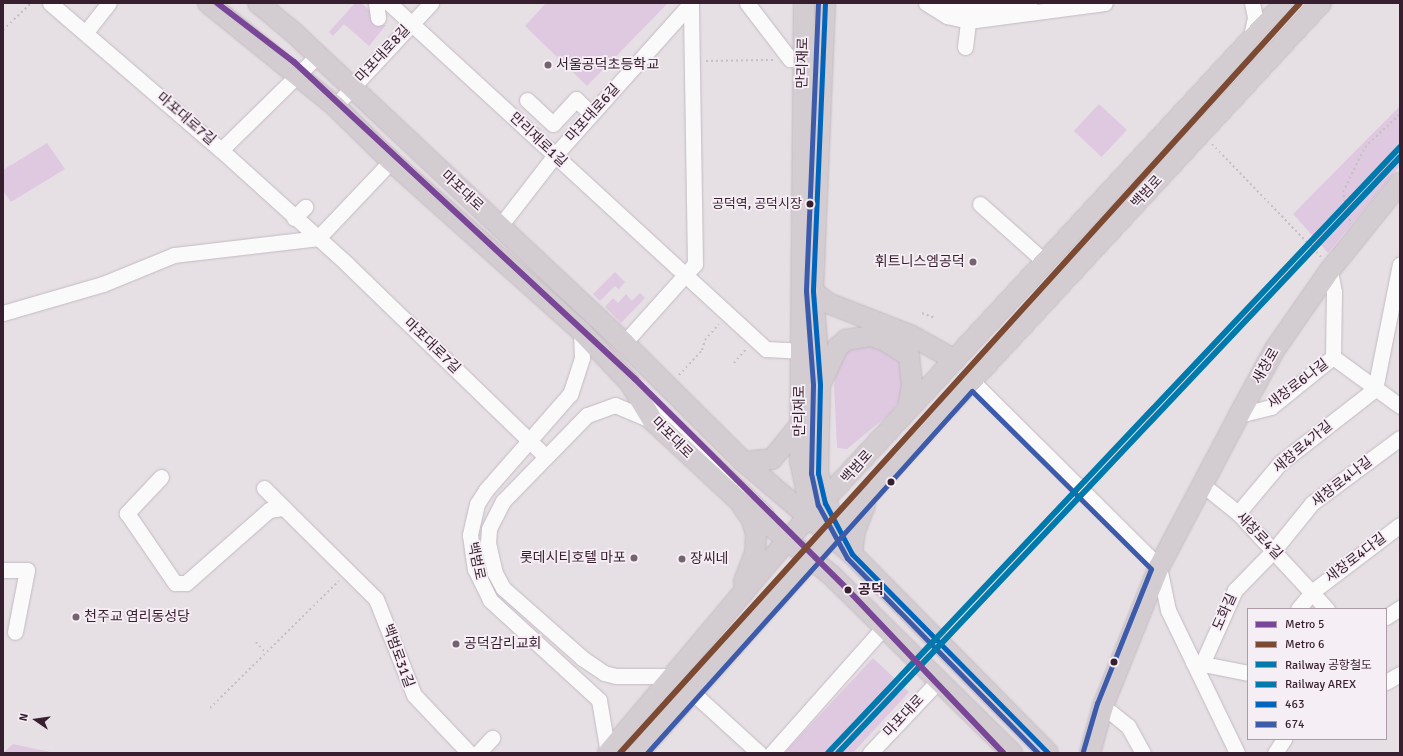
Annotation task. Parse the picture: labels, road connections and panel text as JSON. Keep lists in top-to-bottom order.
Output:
{
  "streets": {
    "main road": [
      "만리재로",
      "마포대로",
      "백범로",
      "새창로"
    ],
    "street": [
      "마포대로8길",
      "마포대로6길",
      "마포대로7길",
      "만리재로1길",
      "새창로6나길",
      "새창로4가길",
      "새창로4나길",
      "새창로4길",
      "새창로4다길",
      "도화길",
      "백범로31길"
    ]
  },
  "crossings": [
    ["마포대로8길", "만리재로1길"],
    ["마포대로8길", "마포대로"],
    ["만리재로", "만리재로1길"],
    ["만리재로", "마포대로"],
    ["만리재로", "백범로"],
    ["마포대로6길", "만리재로1길"],
    ["마포대로6길", "마포대로"],
    ["마포대로7길", "백범로"],
    ["마포대로", "백범로"],
    ["새창로", "새창로6나길"],
    ["새창로", "새창로4길"],
    ["새창로6나길", "새창로4가길"],
    ["새창로4가길", "새창로4길"],
    ["새창로4나길", "새창로4길"],
    ["새창로4나길", "도화길"],
    ["새창로4길", "새창로4다길"],
    ["새창로4길", "도화길"]
  ],
  "places": [
    "서울공덕초등학교",
    "공덕역, 공덕시장",
    "휘트니스엠공덕",
    "롯데시티호텔 마포",
    "장씨네",
    "공덕",
    "천주교 염리동성당",
    "공덕감리교회"
  ],
  "lines": [
    "metro line 5",
    "metro line 6",
    "transit line 463",
    "transit line 674",
    "rail line 공항철도",
    "rail line AREX"
  ],
  "legend": [
    "Metro 5",
    "Metro 6",
    "Railway 공항철도",
    "Railway AREX",
    "463",
    "674"
  ],
  "north": "left"
}
